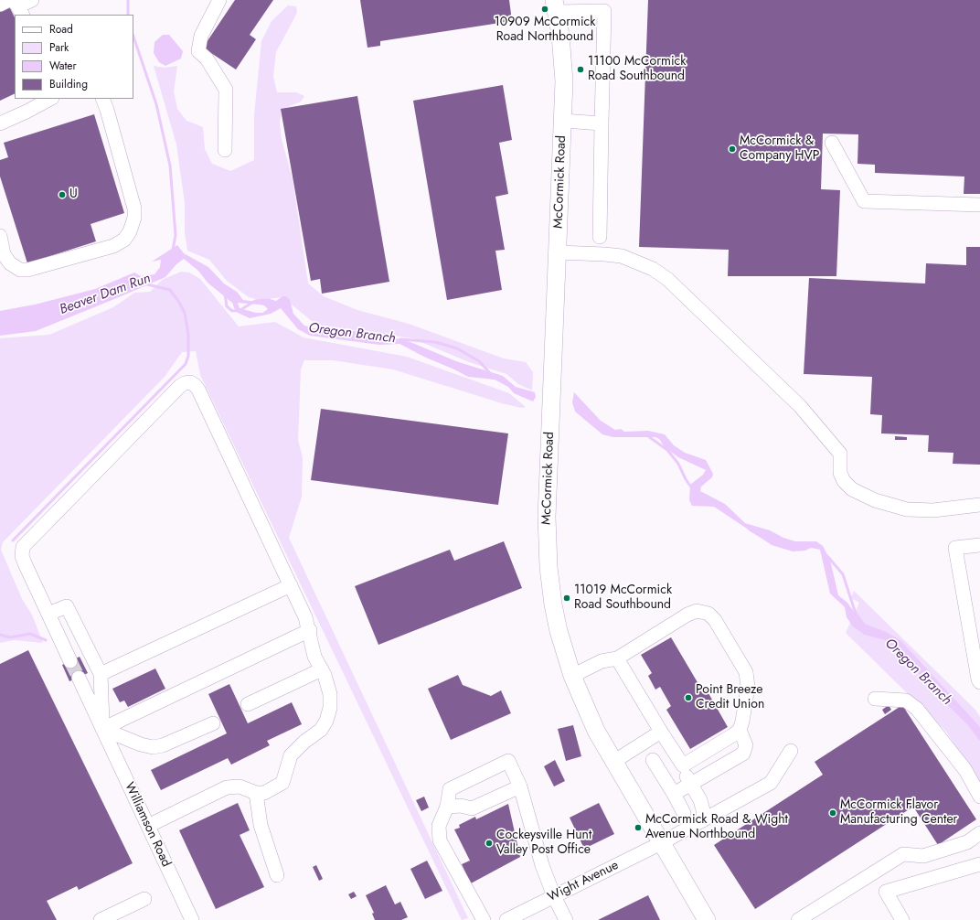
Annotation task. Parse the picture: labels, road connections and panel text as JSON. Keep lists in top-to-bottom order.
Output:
{
  "streets": {
    "main road": ["McCormick Road"],
    "street": ["Williamson Road", "Wight Avenue"]
  },
  "crossings": [
    ["McCormick Road", "Wight Avenue"]
  ],
  "water": ["Beaver Dam Run", "Oregon Branch"],
  "places": [
    "10909 McCormick Road Northbound",
    "11100 McCormick Road Southbound",
    "McCormick & Company HVP",
    "U",
    "11019 McCormick Road Southbound",
    "Point Breeze Credit Union",
    "McCormick Flavor Manufacturing Center",
    "McCormick Road & Wight Avenue Northbound",
    "Cockeysville Hunt Valley Post Office"
  ],
  "legend": [
    "Road",
    "Park",
    "Water",
    "Building"
  ]
}
